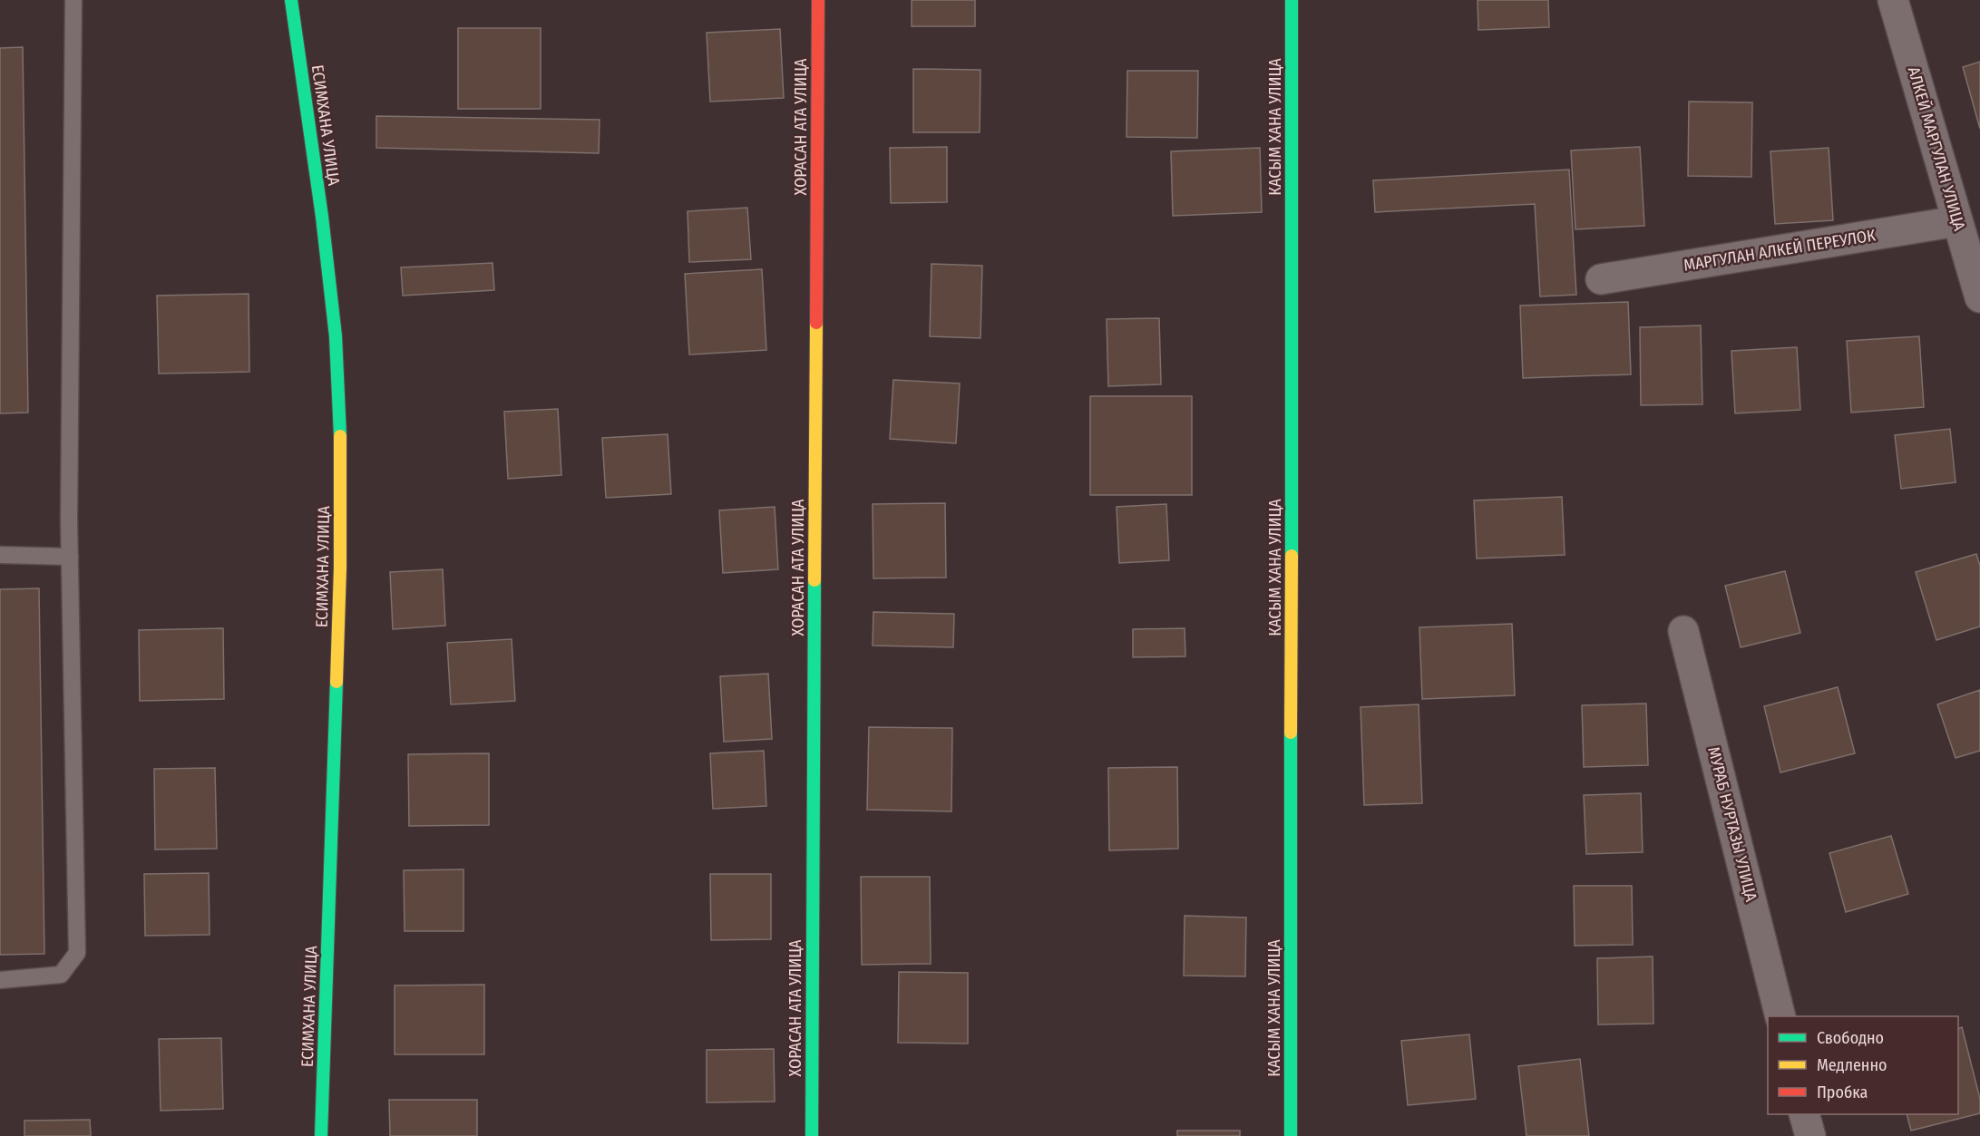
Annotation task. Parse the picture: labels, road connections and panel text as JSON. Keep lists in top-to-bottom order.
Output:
{
  "streets": {
    "street": [
      "ЕСИМХАНА УЛИЦА",
      "ХОРАСАН АТА УЛИЦА",
      "КАСЫМ ХАНА УЛИЦА",
      "АЛКЕЙ МАРГУЛАН УЛИЦА",
      "МАРГУЛАН АЛКЕЙ ПЕРЕУЛОК",
      "МУРАБ НУРТАЗЫ УЛИЦА"
    ]
  },
  "crossings": [
    ["АЛКЕЙ МАРГУЛАН УЛИЦА", "МАРГУЛАН АЛКЕЙ ПЕРЕУЛОК"]
  ],
  "legend": ["Свободно", "Медленно", "Пробка"]
}
